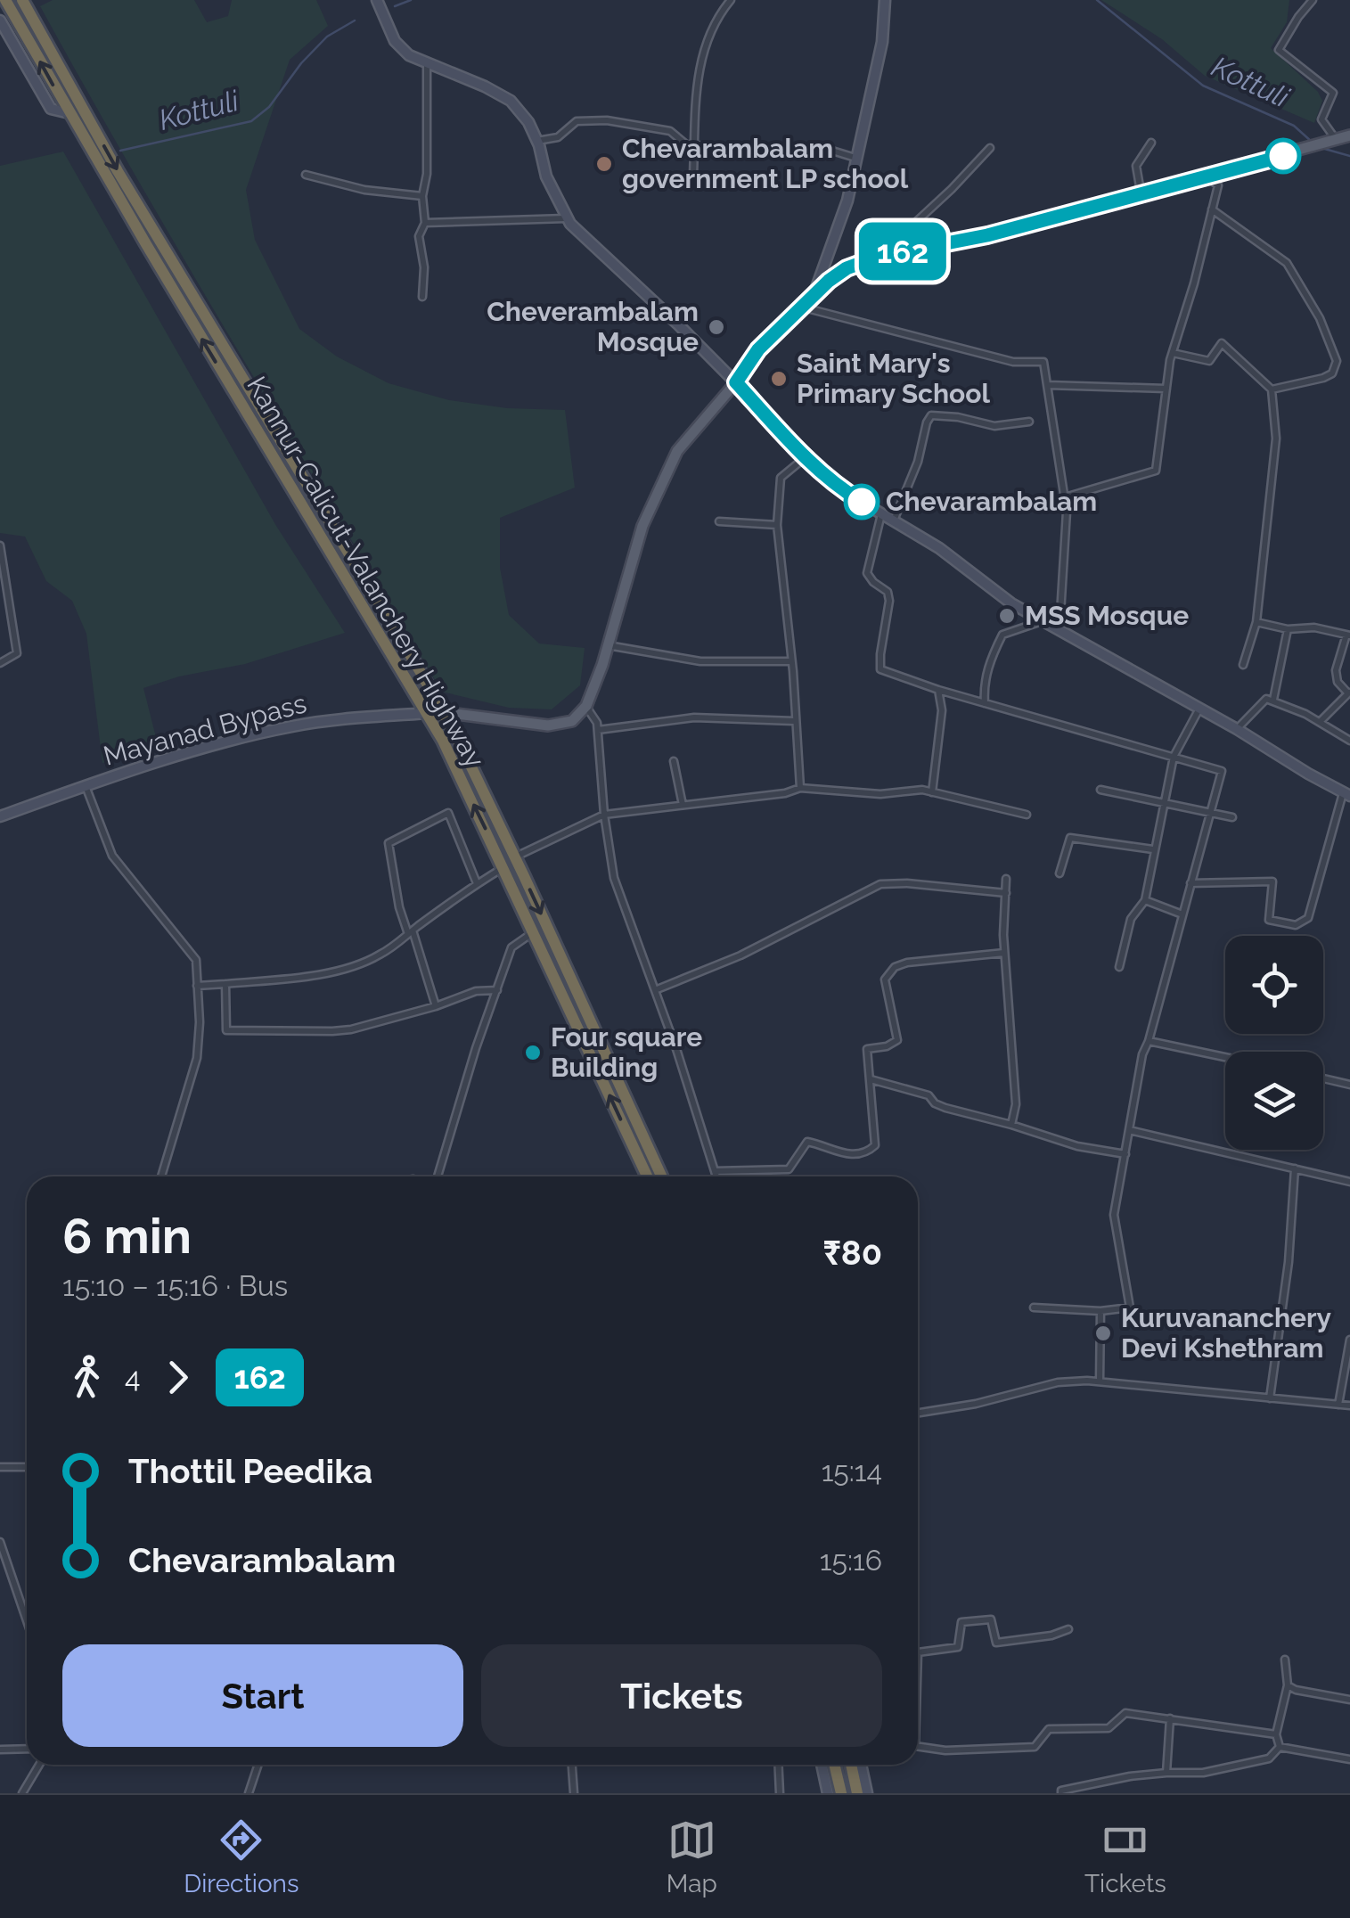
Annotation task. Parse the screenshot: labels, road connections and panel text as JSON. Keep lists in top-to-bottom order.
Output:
{
  "streets": {
    "highway": ["Kannur-Calicut-Valanchery Highway"],
    "main road": ["Mayanad Bypass"]
  },
  "crossings": [
    ["Kannur-Calicut-Valanchery Highway", "Mayanad Bypass"]
  ],
  "water": ["Kottuli"],
  "places": [
    "Chevarambalam government LP school",
    "Cheverambalam Mosque",
    "Saint Mary's Primary School",
    "Chevarambalam",
    "MSS Mosque",
    "Four square Building",
    "Kuruvananchery Devi Kshethram"
  ],
  "lines": ["bus line 162"],
  "page": {
    "on_map": "162",
    "heading": ["6 min", "15:10 – 15:16 · Bus", "₹80"],
    "legs": ["4", "162"],
    "list": [
      {
        "name": "Thottil Peedika",
        "value": "15:14"
      },
      {
        "name": "Chevarambalam",
        "value": "15:16"
      }
    ],
    "buttons": ["Start", "Tickets"],
    "tabs": ["Directions", "Map", "Tickets"]
  }
}
